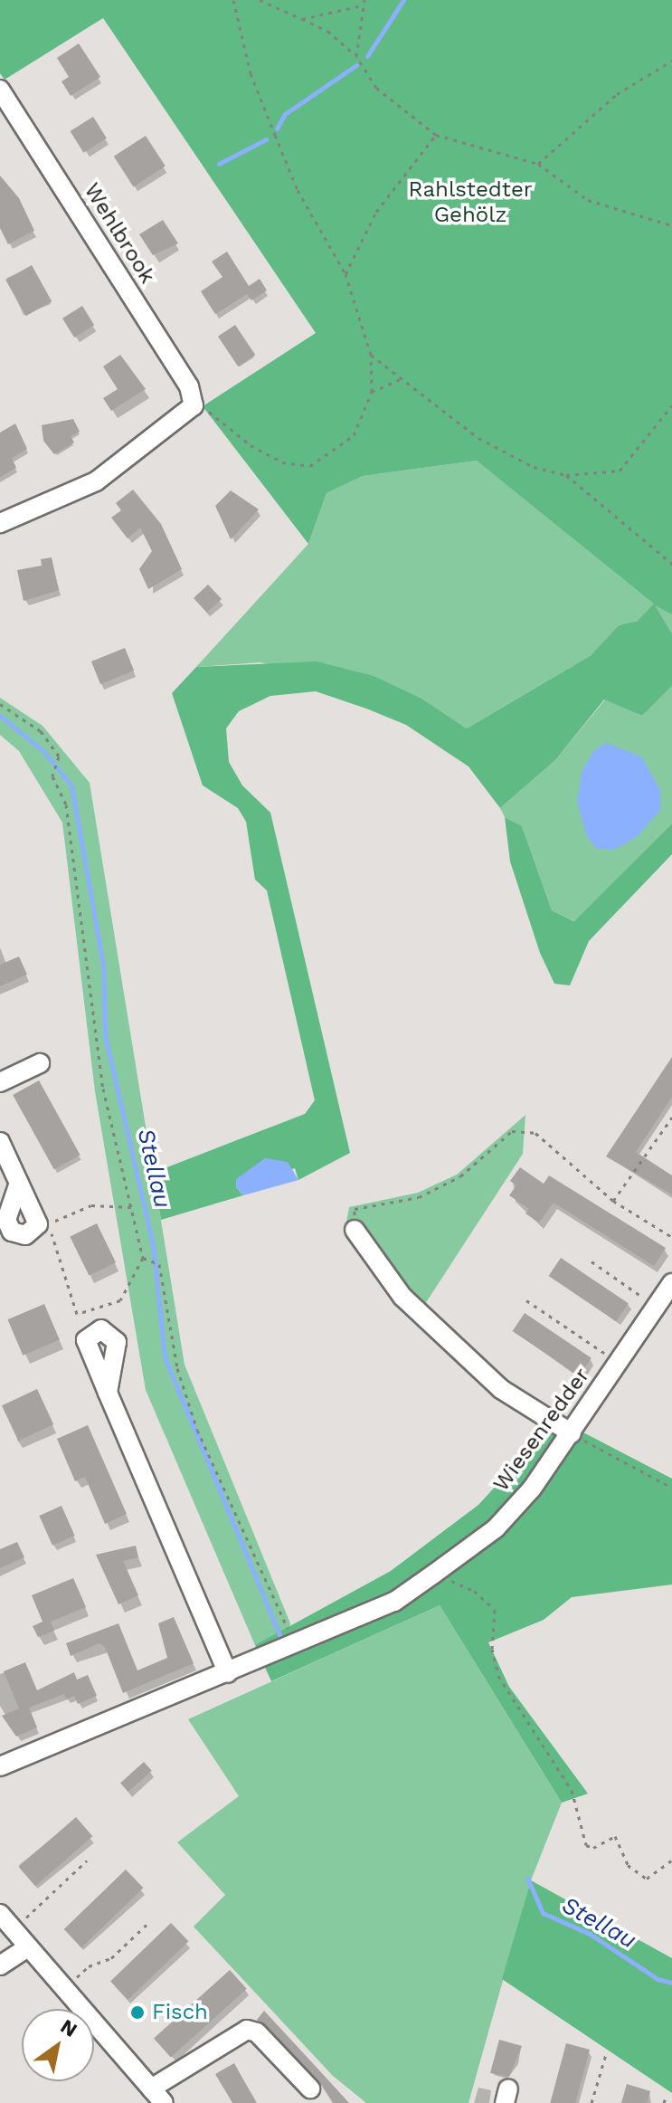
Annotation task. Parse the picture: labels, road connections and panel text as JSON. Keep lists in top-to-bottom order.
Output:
{
  "streets": {
    "street": ["Wehlbrook", "Wiesenredder"]
  },
  "water": ["Stellau"],
  "parks": ["Rahlstedter Gehölz"],
  "places": ["Fisch"],
  "north": "top right"
}
